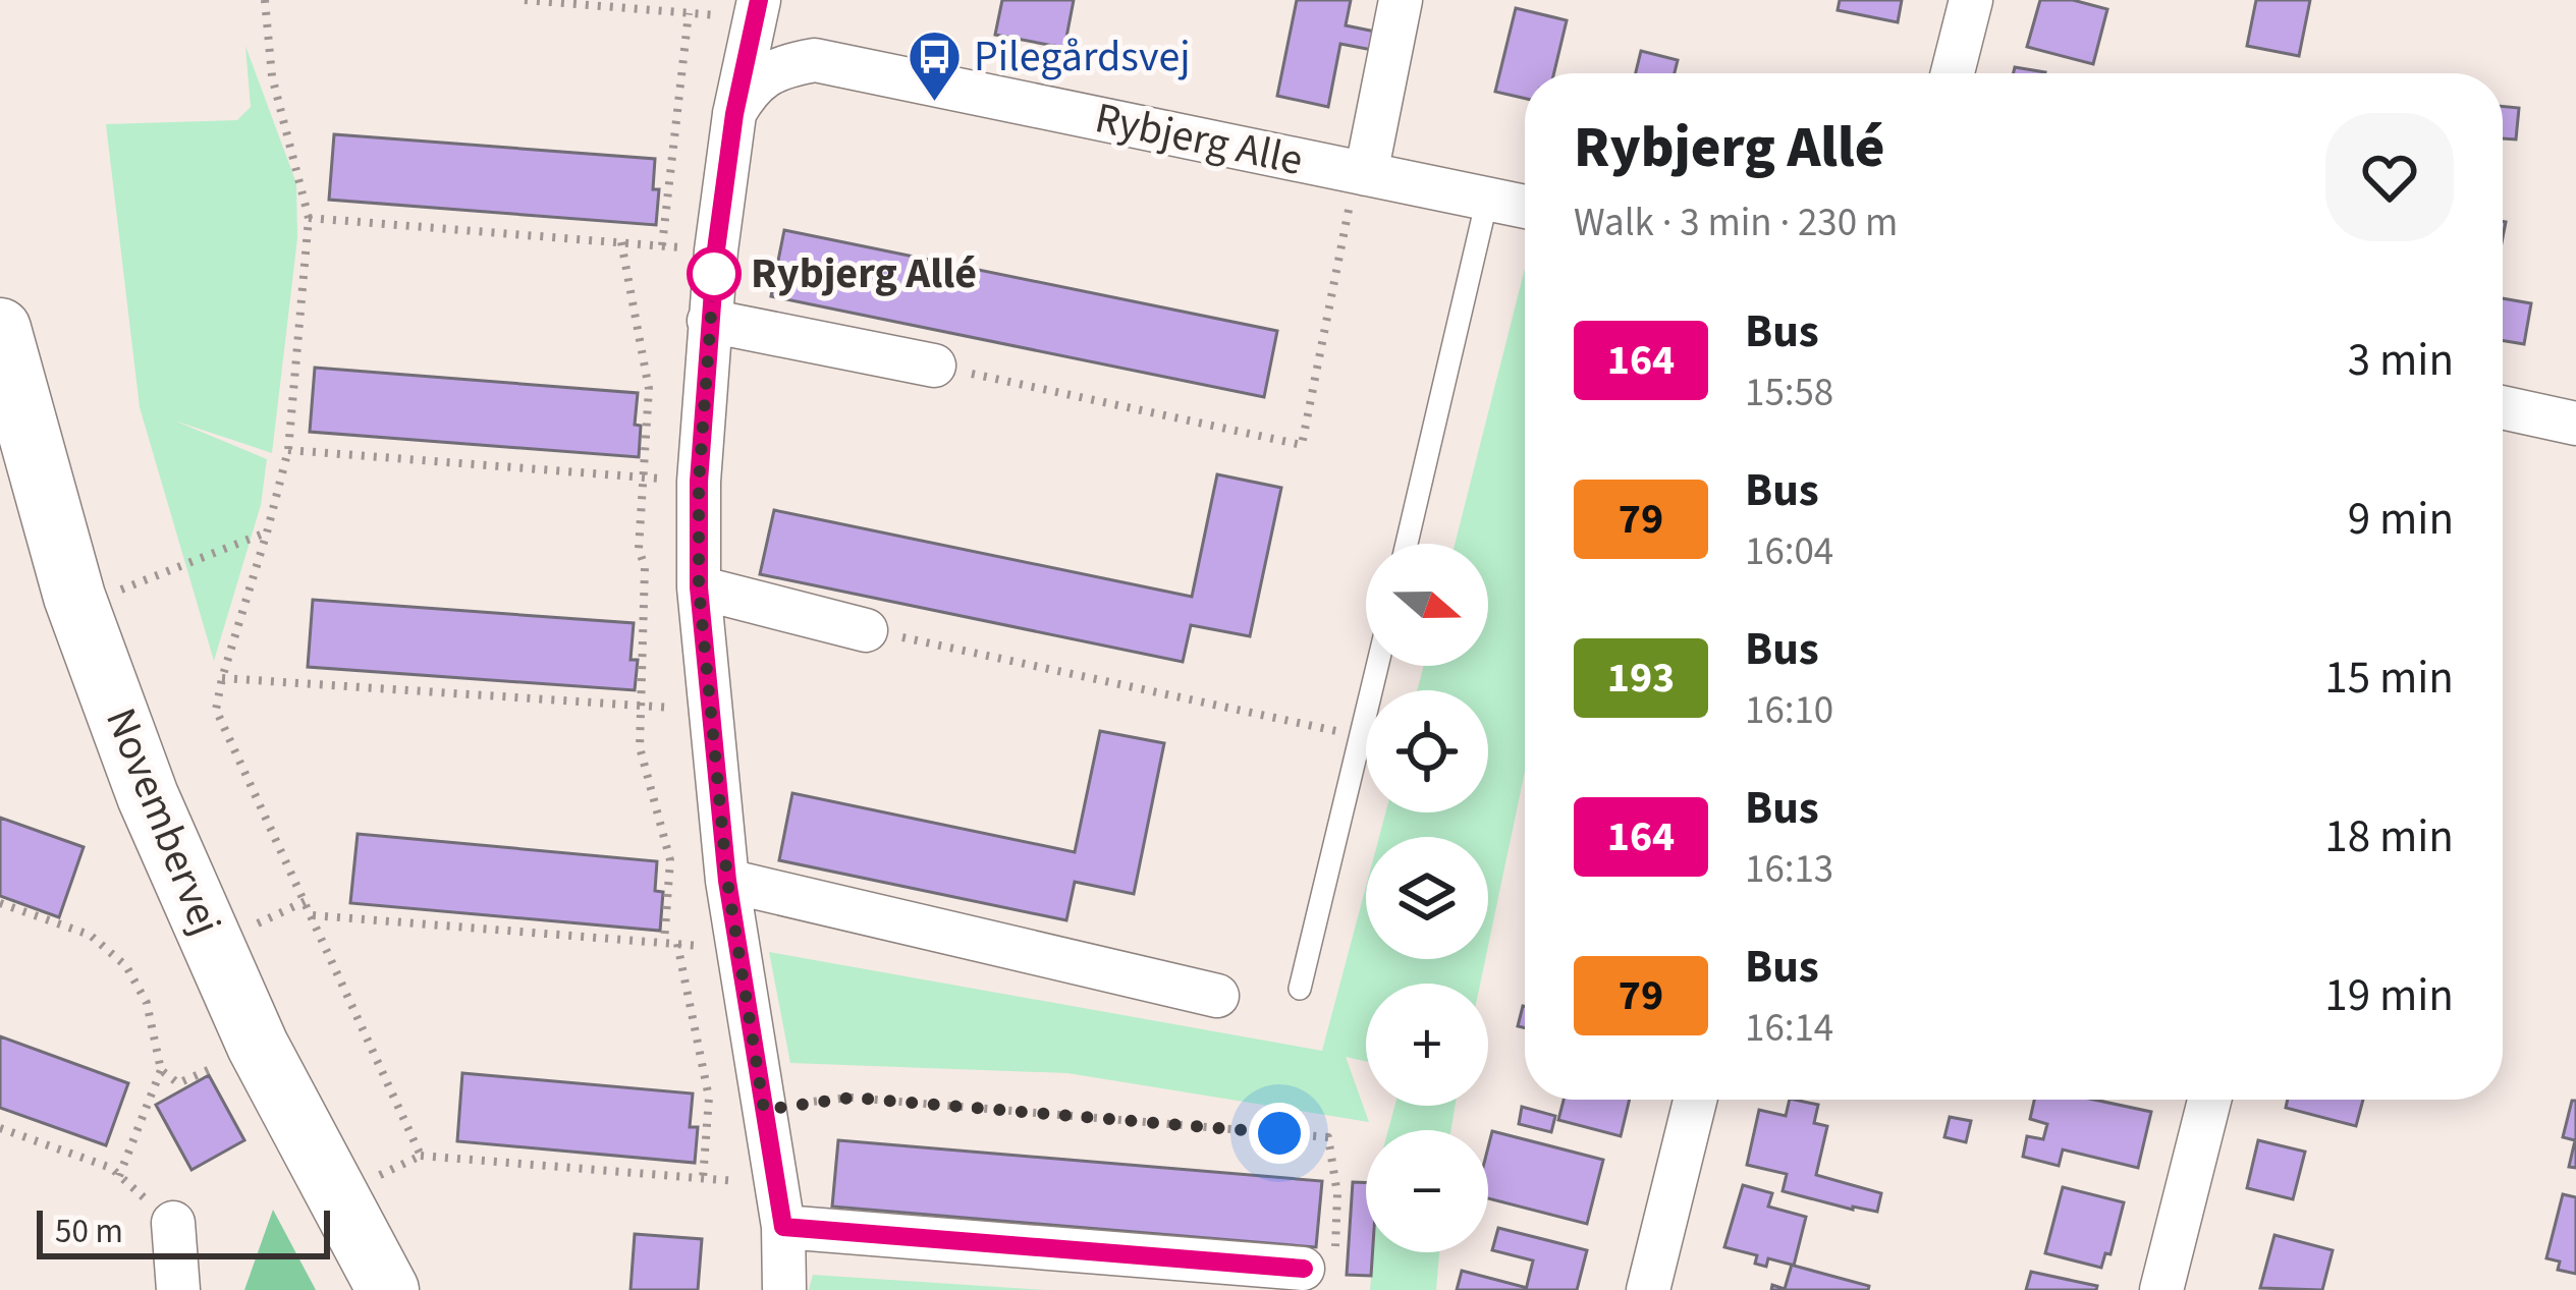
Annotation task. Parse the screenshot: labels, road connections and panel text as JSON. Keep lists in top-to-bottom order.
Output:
{
  "streets": {
    "street": ["Rybjerg Alle", "Novembervej"]
  },
  "places": {
    "bus stop": ["Pilegårdsvej"],
    "other": ["Rybjerg Allé"]
  },
  "lines": ["bus line 164"],
  "scale_bar": "50 m",
  "north": "right",
  "page": {
    "heading": ["Rybjerg Allé", "Walk · 3 min · 230 m"],
    "list": [
      {
        "mark": "164",
        "name": "Bus",
        "note": "15:58",
        "value": "3 min"
      },
      {
        "mark": "79",
        "name": "Bus",
        "note": "16:04",
        "value": "9 min"
      },
      {
        "mark": "193",
        "name": "Bus",
        "note": "16:10",
        "value": "15 min"
      },
      {
        "mark": "164",
        "name": "Bus",
        "note": "16:13",
        "value": "18 min"
      },
      {
        "mark": "79",
        "name": "Bus",
        "note": "16:14",
        "value": "19 min"
      }
    ],
    "map_buttons": ["+", "−"],
    "scale": "50 m"
  }
}
